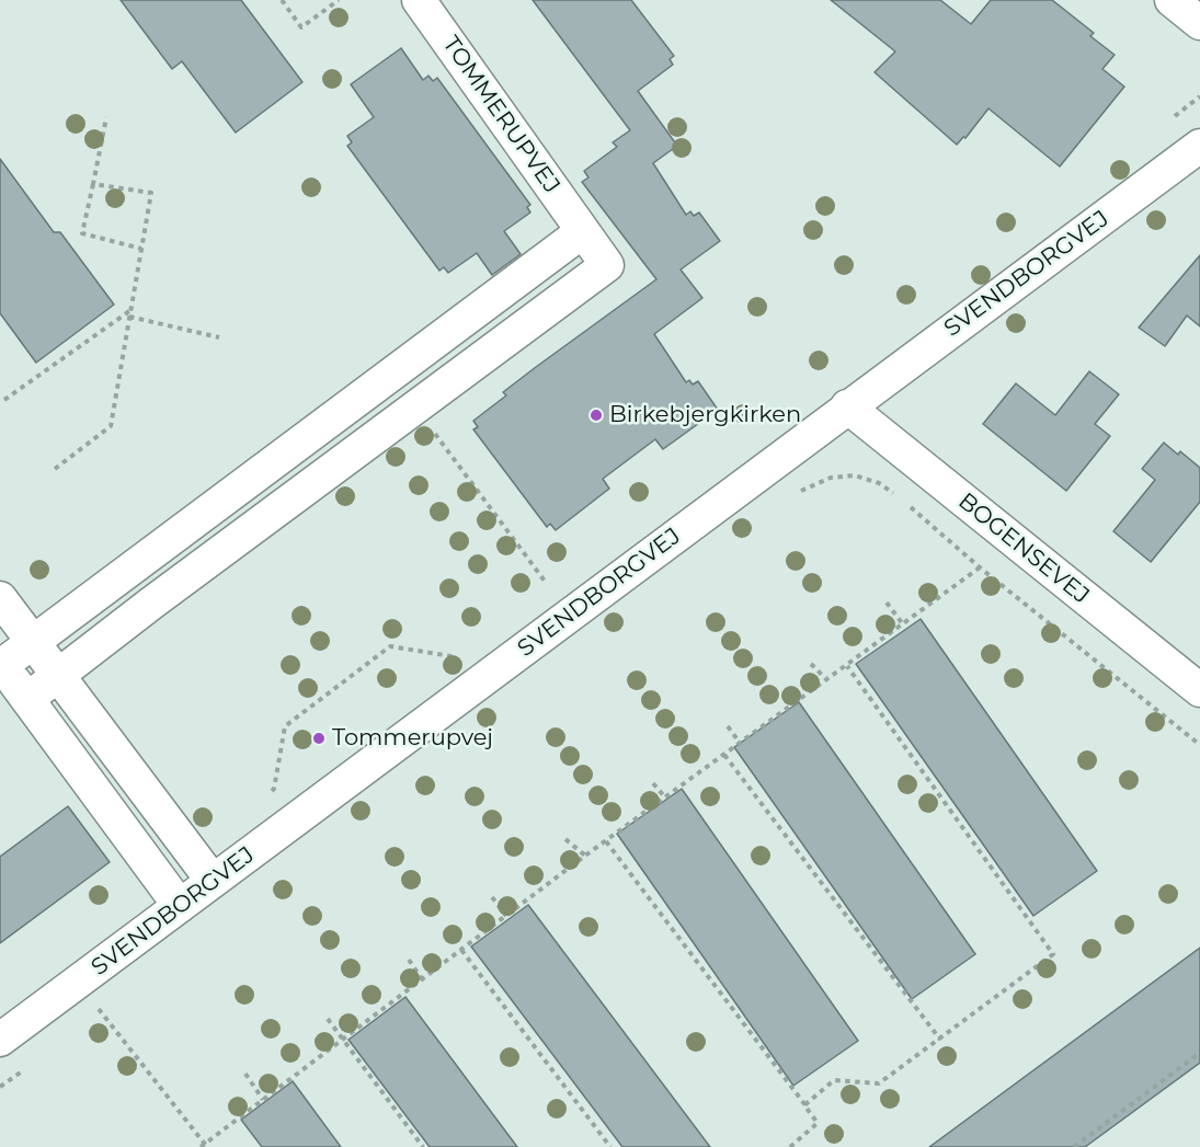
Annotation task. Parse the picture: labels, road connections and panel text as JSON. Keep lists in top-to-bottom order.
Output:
{
  "streets": {
    "street": ["TOMMERUPVEJ", "SVENDBORGVEJ", "BOGENSEVEJ"]
  },
  "crossings": [
    ["SVENDBORGVEJ", "BOGENSEVEJ"]
  ],
  "places": ["Birkebjergkirken", "Tommerupvej"]
}
